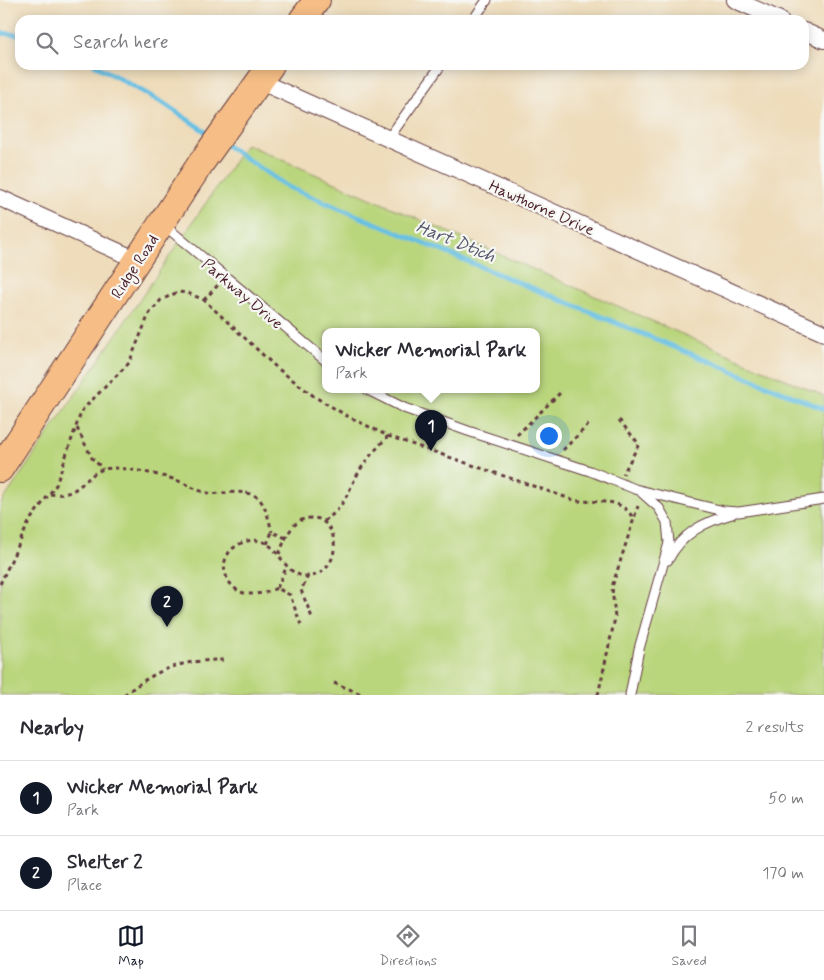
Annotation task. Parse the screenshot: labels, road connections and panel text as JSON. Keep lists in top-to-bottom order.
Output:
{
  "streets": {
    "main road": ["Ridge Road"],
    "street": ["Hawthorne Drive"],
    "lane": ["Parkway Drive"]
  },
  "crossings": [
    ["Hawthorne Drive", "Ridge Road"],
    ["Ridge Road", "Parkway Drive"]
  ],
  "water": ["Hart Dtich"],
  "page": {
    "search": "Search here",
    "popup": ["Wicker Memorial Park", "Park"],
    "pins": ["1", "2"],
    "heading": ["Nearby", "2 results"],
    "list": [
      {
        "mark": "1",
        "name": "Wicker Memorial Park",
        "note": "Park",
        "value": "50 m"
      },
      {
        "mark": "2",
        "name": "Shelter 2",
        "note": "Place",
        "value": "170 m"
      }
    ],
    "nav": ["Map", "Directions", "Saved"]
  }
}
